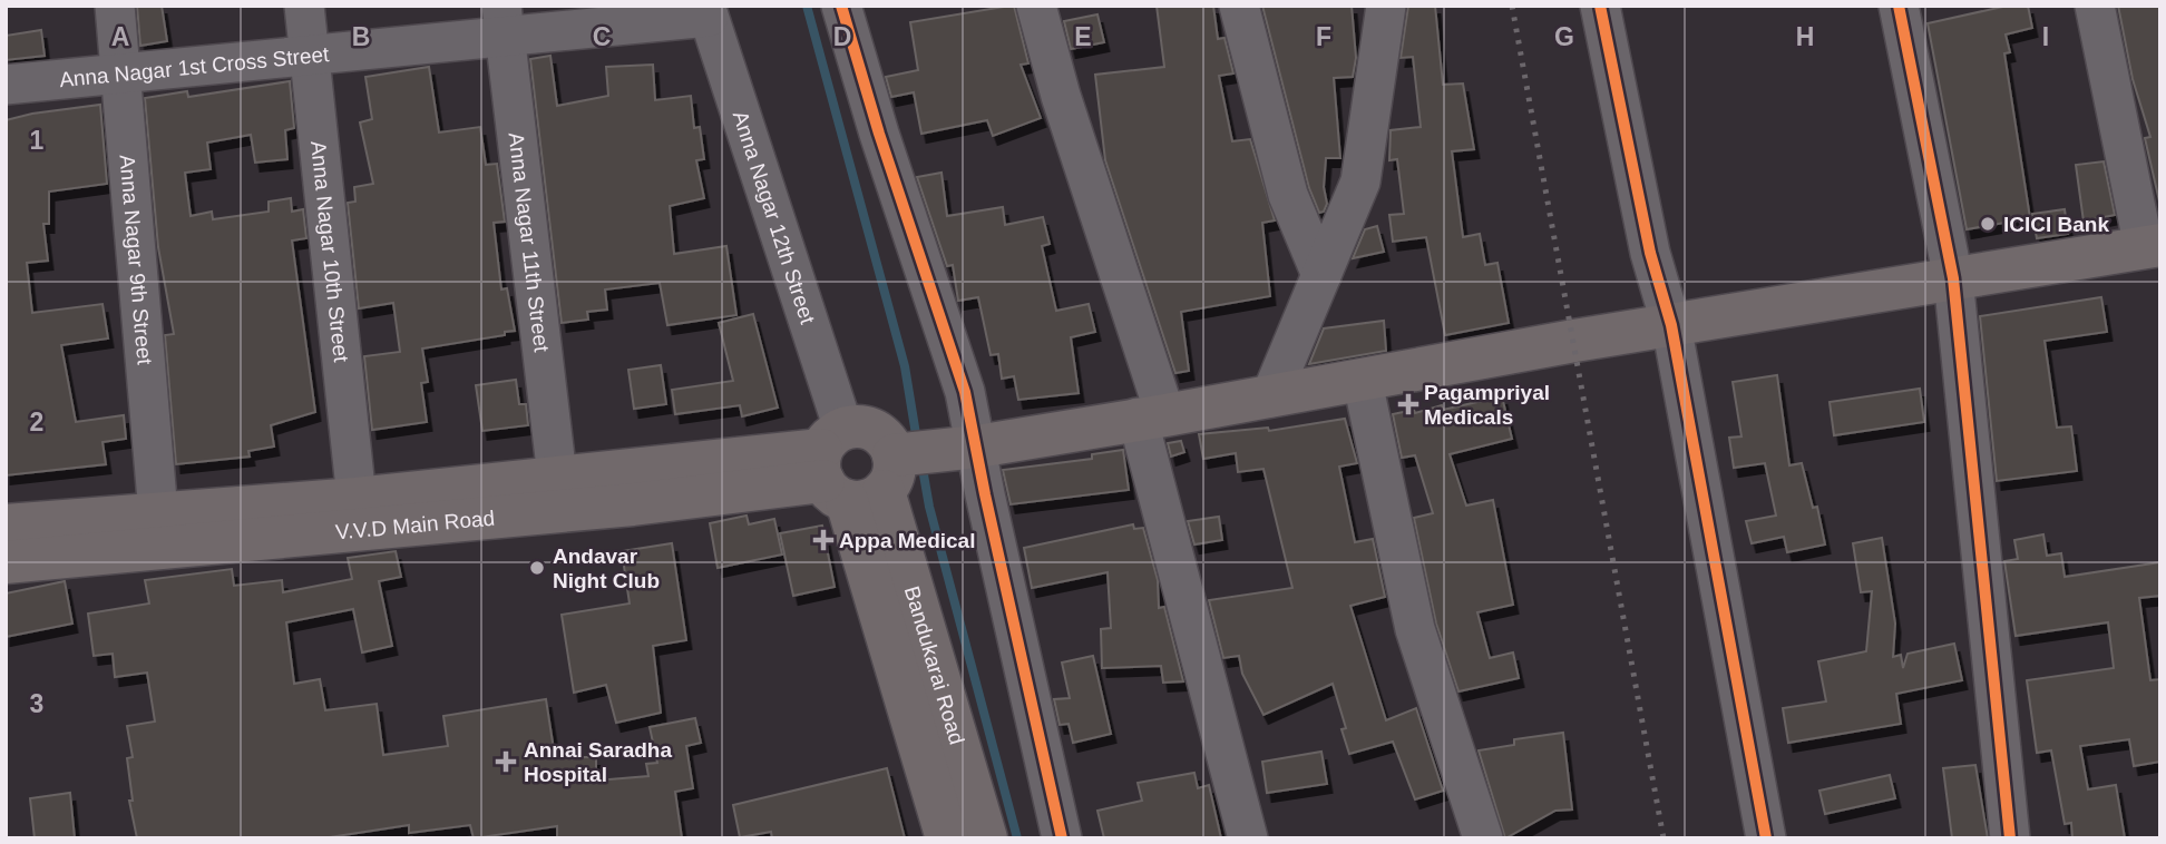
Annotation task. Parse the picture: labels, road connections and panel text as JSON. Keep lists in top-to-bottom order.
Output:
{
  "streets": {
    "main road": ["V.V.D Main Road", "Bandukarai Road"],
    "street": [
      "Anna Nagar 1st Cross Street",
      "Anna Nagar 12th Street",
      "Anna Nagar 11th Street",
      "Anna Nagar 10th Street",
      "Anna Nagar 9th Street"
    ]
  },
  "crossings": [
    ["Anna Nagar 1st Cross Street", "Anna Nagar 12th Street"],
    ["Anna Nagar 1st Cross Street", "Anna Nagar 11th Street"],
    ["Anna Nagar 1st Cross Street", "Anna Nagar 10th Street"],
    ["Anna Nagar 1st Cross Street", "Anna Nagar 9th Street"],
    ["Anna Nagar 12th Street", "V.V.D Main Road"],
    ["Anna Nagar 12th Street", "Bandukarai Road"],
    ["Anna Nagar 11th Street", "V.V.D Main Road"],
    ["Anna Nagar 10th Street", "V.V.D Main Road"],
    ["Anna Nagar 9th Street", "V.V.D Main Road"],
    ["V.V.D Main Road", "Bandukarai Road"]
  ],
  "places": {
    "other": ["ICICI Bank", "Andavar Night Club"],
    "health": ["Pagampriyal Medicals", "Appa Medical", "Annai Saradha Hospital"]
  },
  "grid": {
    "columns": [
      "A",
      "B",
      "C",
      "D",
      "E",
      "F",
      "G",
      "H",
      "I"
    ],
    "rows": ["1", "2", "3"]
  }
}
